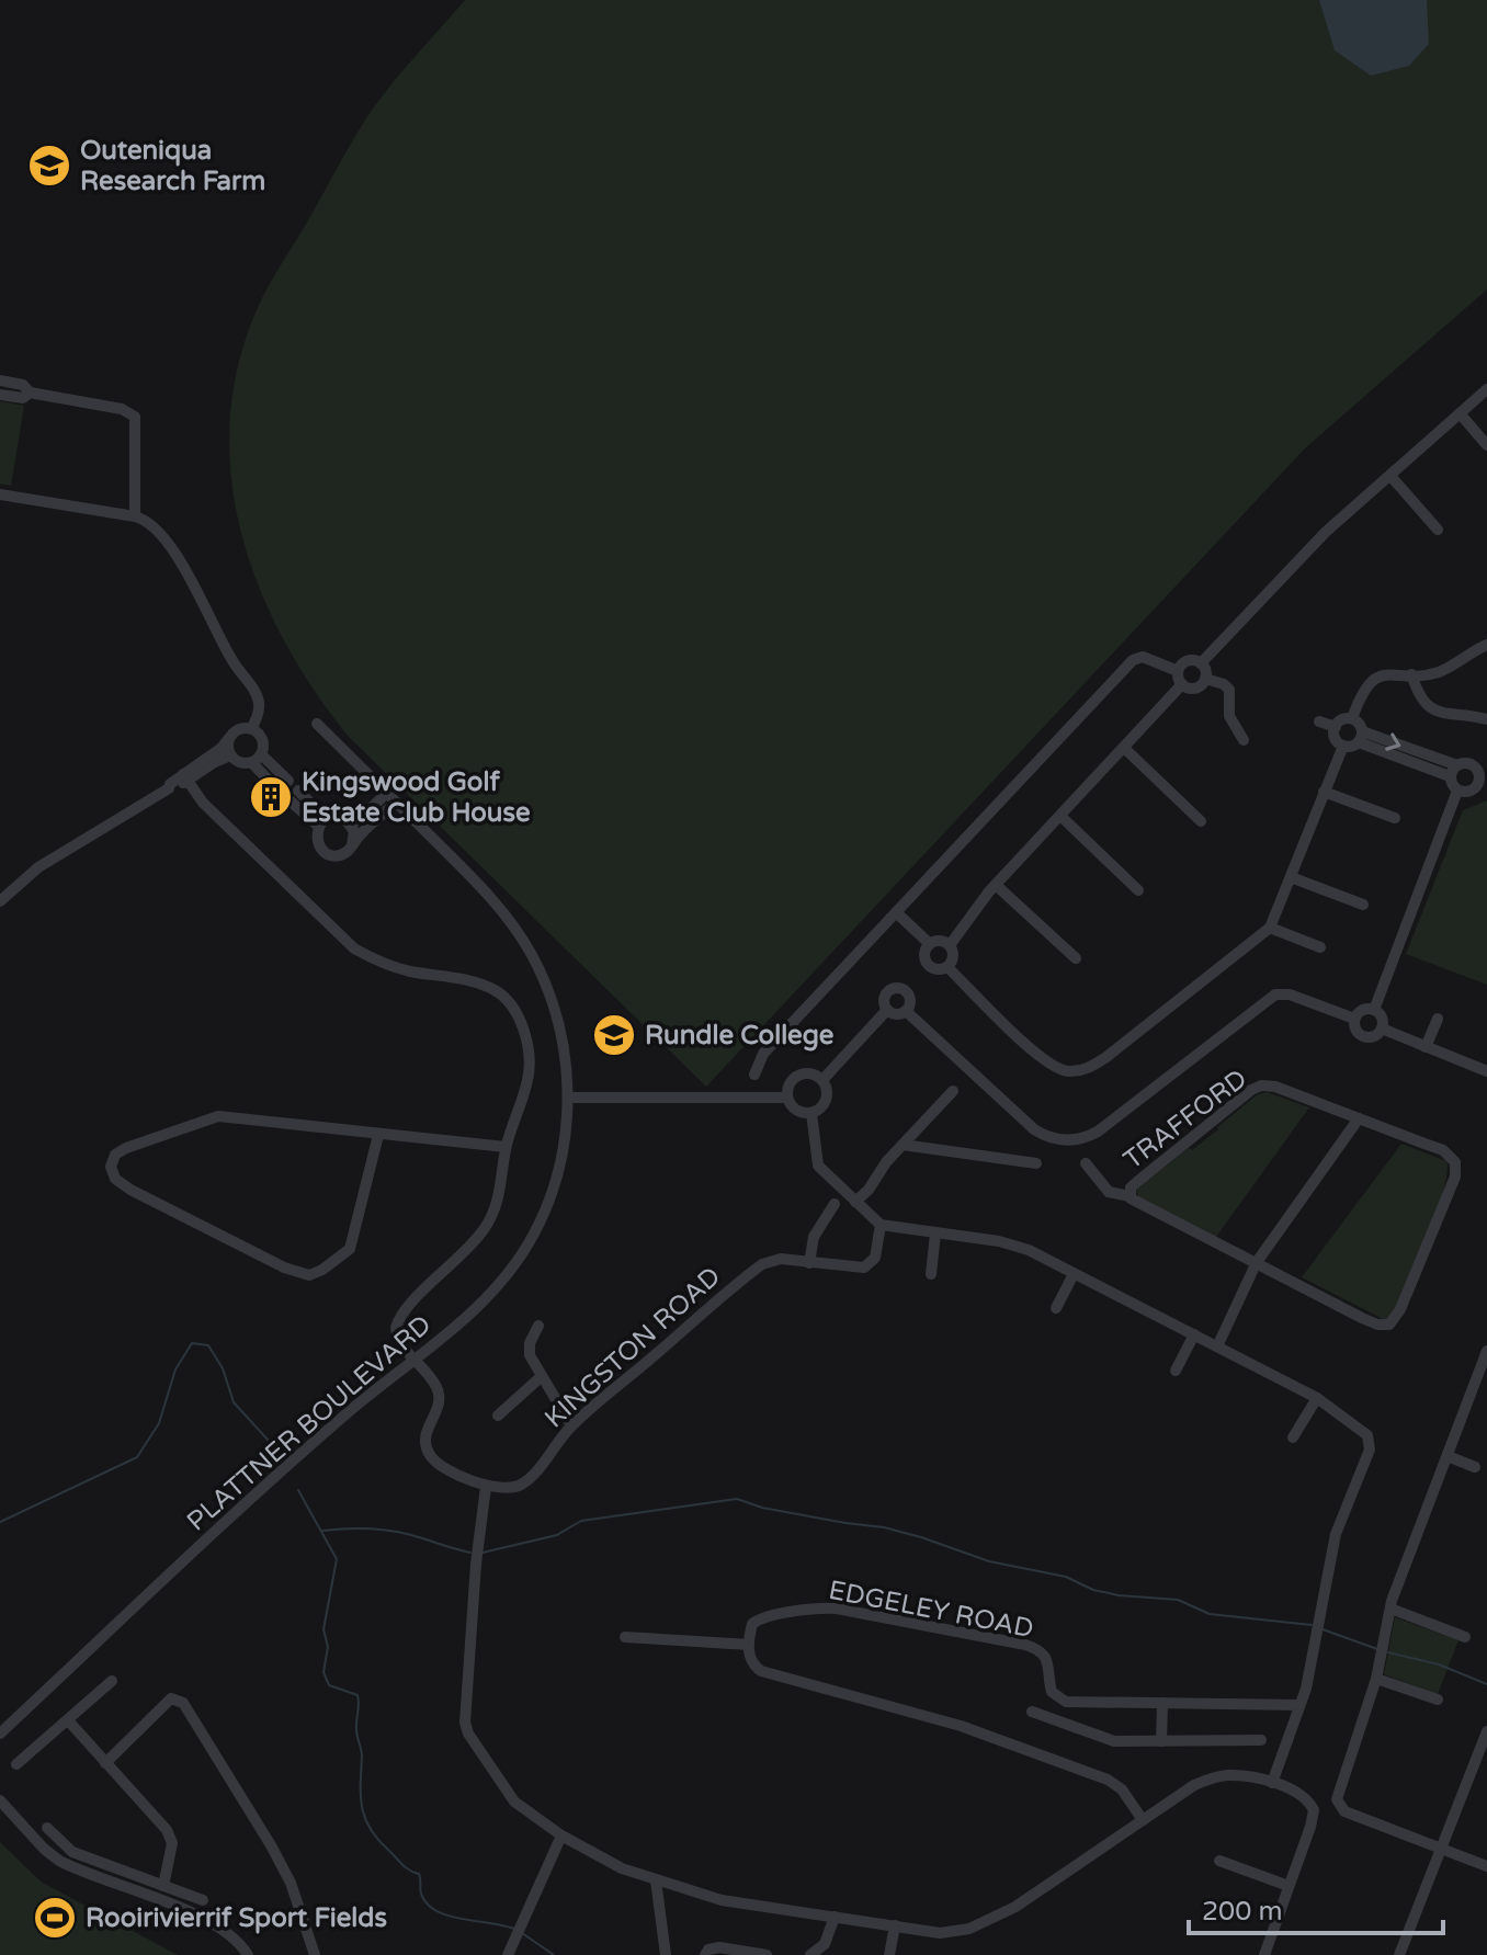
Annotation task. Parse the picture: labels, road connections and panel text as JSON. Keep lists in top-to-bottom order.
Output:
{
  "streets": {
    "street": [
      "TRAFFORD",
      "KINGSTON ROAD",
      "PLATTNER BOULEVARD",
      "EDGELEY ROAD"
    ]
  },
  "places": {
    "school or university": ["Outeniqua Research Farm", "Rundle College"],
    "building": ["Kingswood Golf Estate Club House"],
    "sports": ["Rooirivierrif Sport Fields"]
  },
  "scale_bar": "200 m"
}
